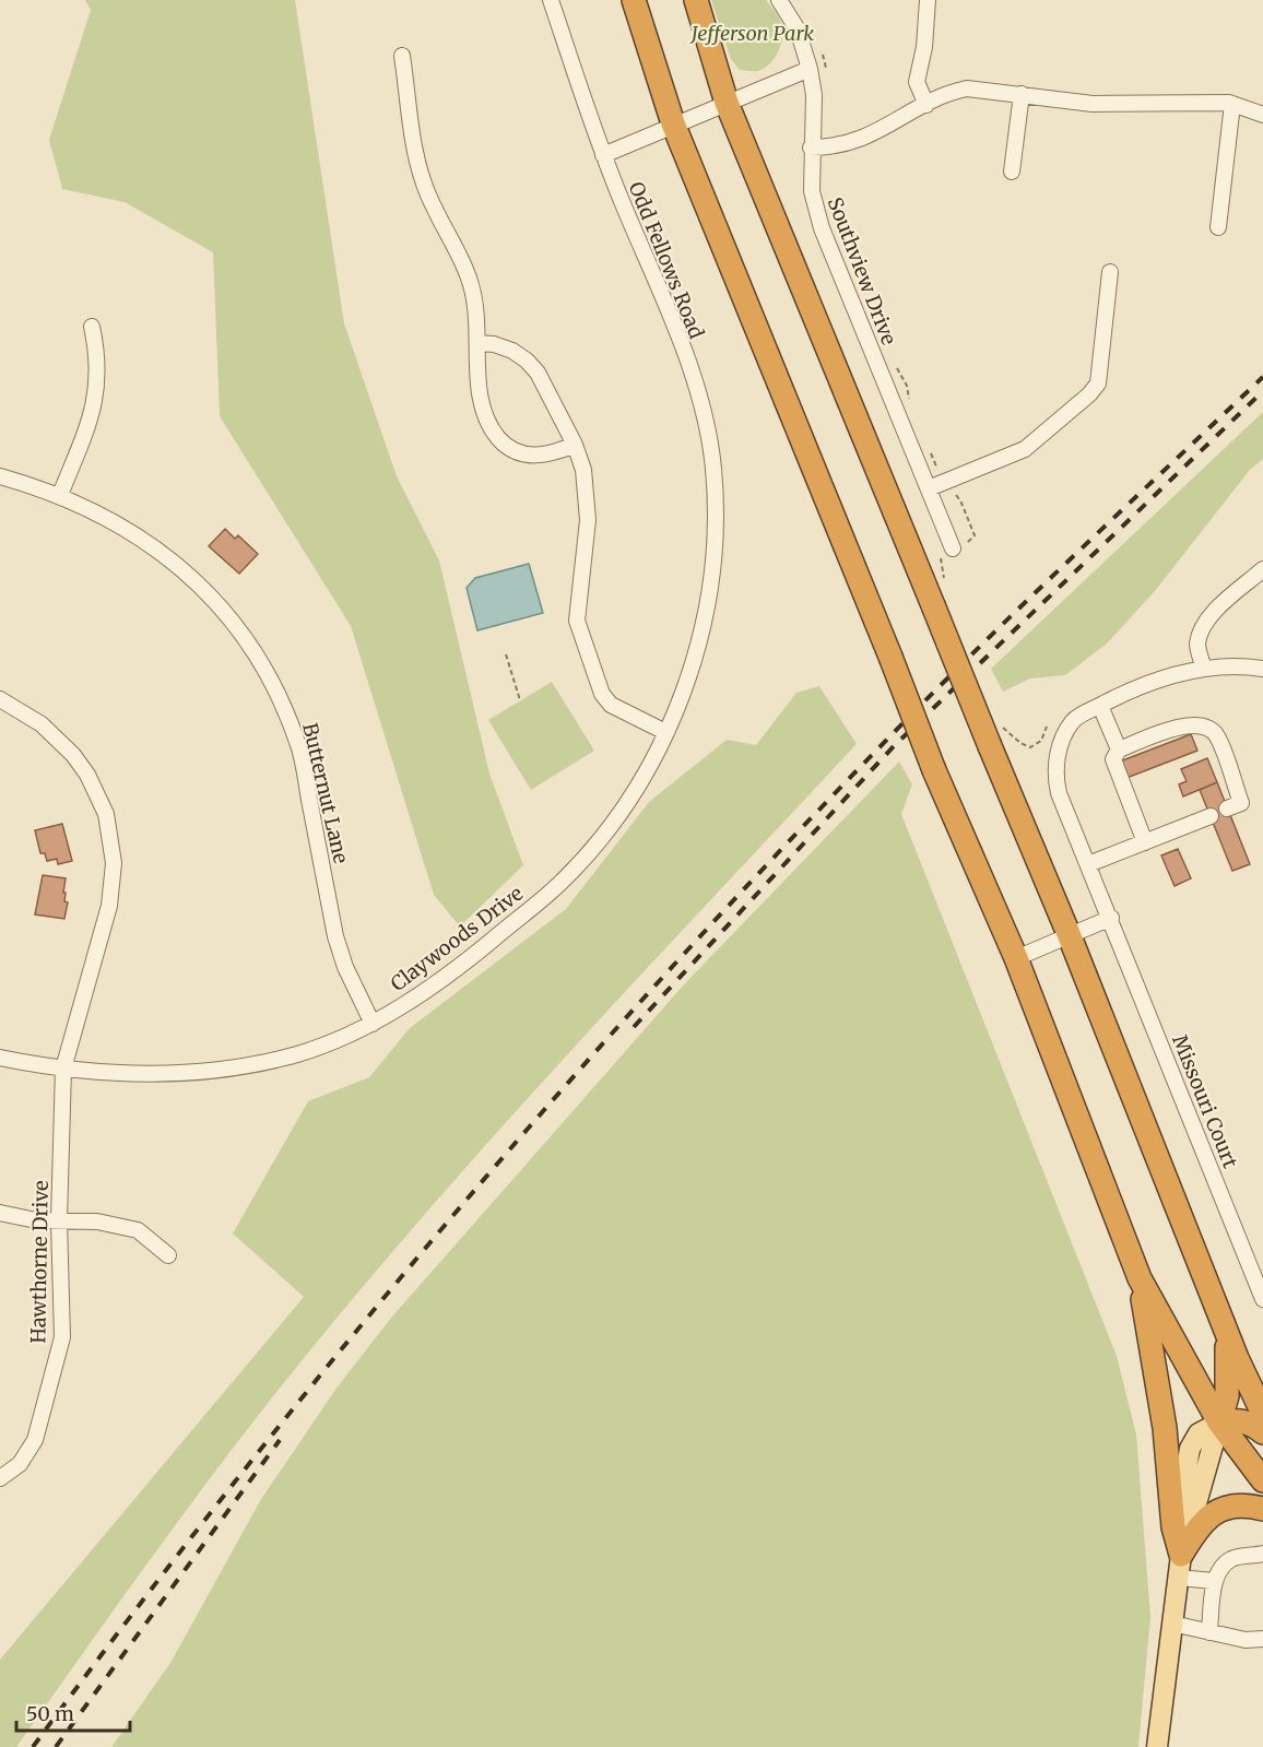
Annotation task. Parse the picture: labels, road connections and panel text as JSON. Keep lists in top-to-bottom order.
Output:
{
  "streets": {
    "street": [
      "Odd Fellows Road",
      "Southview Drive",
      "Butternut Lane",
      "Claywoods Drive",
      "Missouri Court",
      "Hawthorne Drive"
    ]
  },
  "crossings": [
    ["Odd Fellows Road", "Claywoods Drive"],
    ["Butternut Lane", "Claywoods Drive"],
    ["Claywoods Drive", "Hawthorne Drive"]
  ],
  "parks": ["Jefferson Park"],
  "scale_bar": "50 m"
}
